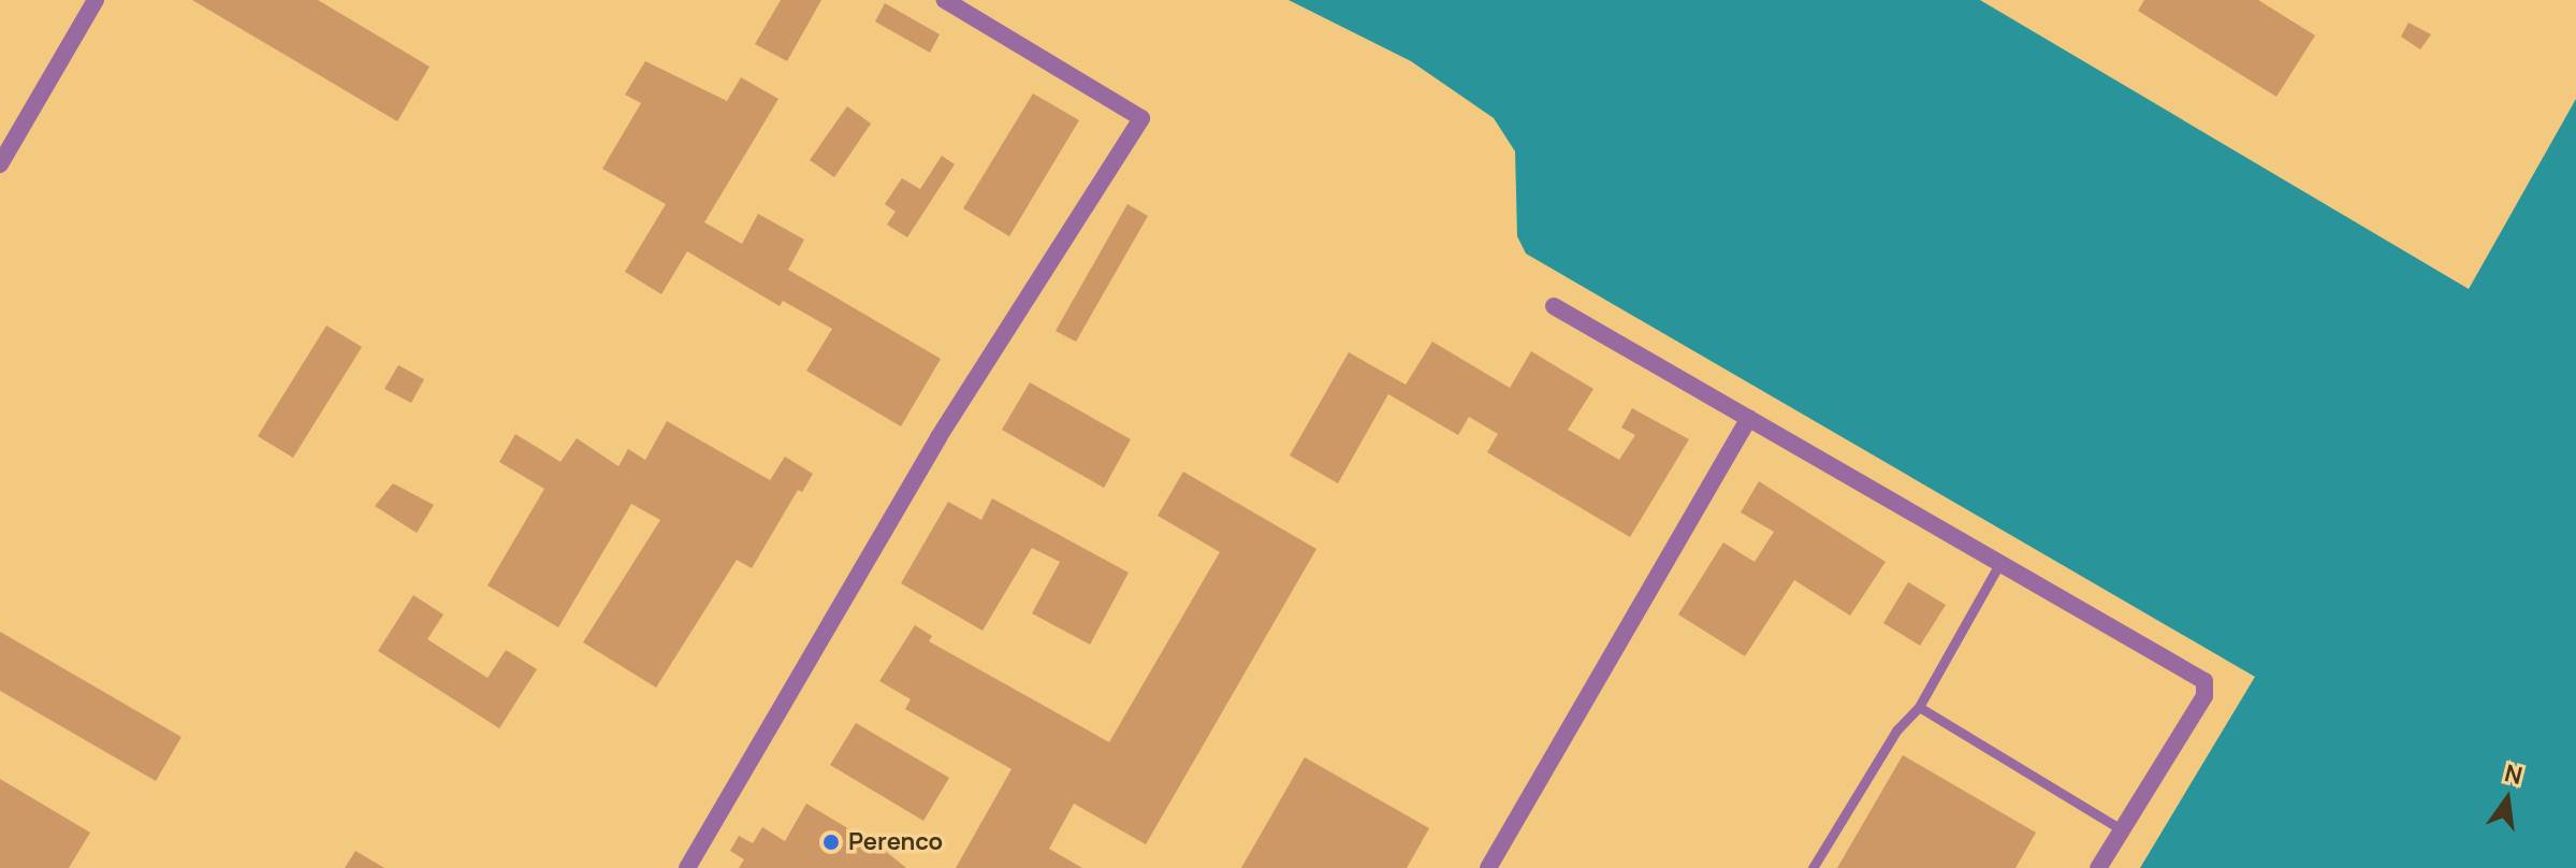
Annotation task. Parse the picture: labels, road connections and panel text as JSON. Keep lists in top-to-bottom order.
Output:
{
  "places": ["Perenco"],
  "north": "top"
}
